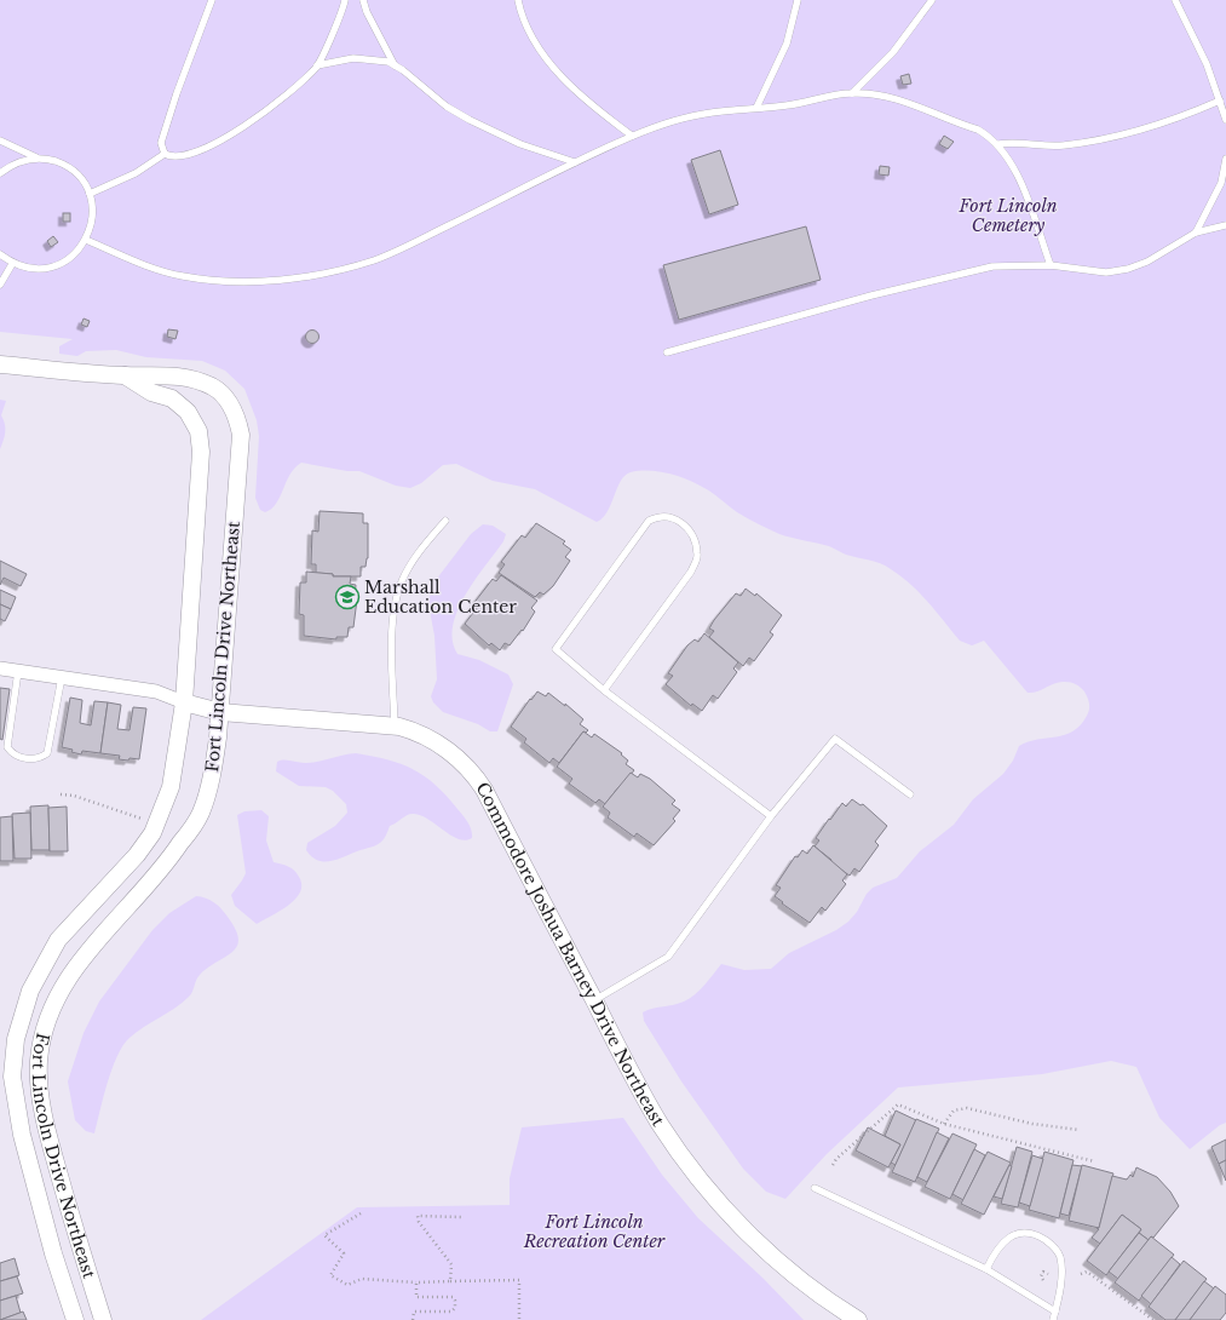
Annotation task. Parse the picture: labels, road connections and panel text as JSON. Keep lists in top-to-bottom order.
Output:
{
  "streets": {
    "street": ["Fort Lincoln Drive Northeast", "Commodore Joshua Barney Drive Northeast"]
  },
  "crossings": [
    ["Fort Lincoln Drive Northeast", "Commodore Joshua Barney Drive Northeast"]
  ],
  "parks": ["Fort Lincoln Cemetery", "Fort Lincoln Recreation Center"],
  "places": {
    "school or university": ["Marshall Education Center"]
  }
}
